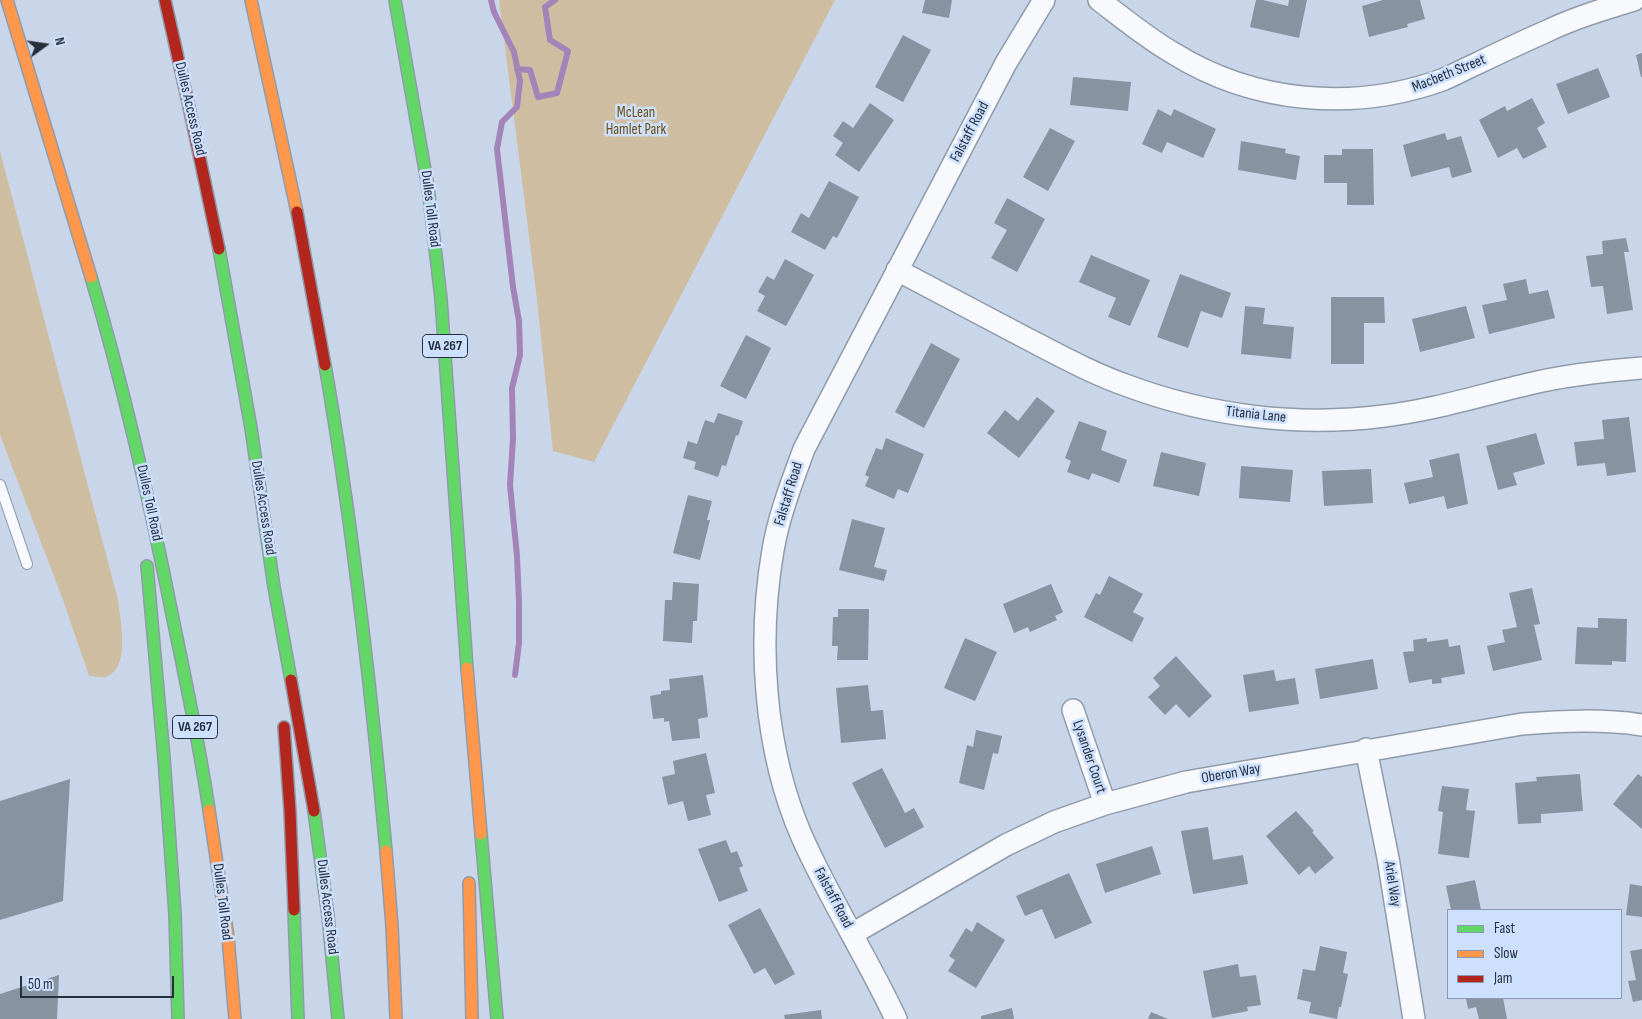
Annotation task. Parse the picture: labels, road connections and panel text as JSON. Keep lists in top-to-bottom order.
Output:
{
  "streets": {
    "highway": ["Dulles Access Road", "Dulles Toll Road", "VA 267"],
    "street": [
      "Macbeth Street",
      "Falstaff Road",
      "Titania Lane",
      "Lysander Court",
      "Oberon Way",
      "Ariel Way"
    ]
  },
  "crossings": [
    ["Falstaff Road", "Titania Lane"],
    ["Falstaff Road", "Oberon Way"],
    ["Lysander Court", "Oberon Way"],
    ["Oberon Way", "Ariel Way"]
  ],
  "parks": ["McLean Hamlet Park"],
  "legend": ["Fast", "Slow", "Jam"],
  "scale_bar": "50 m",
  "north": "right"
}
